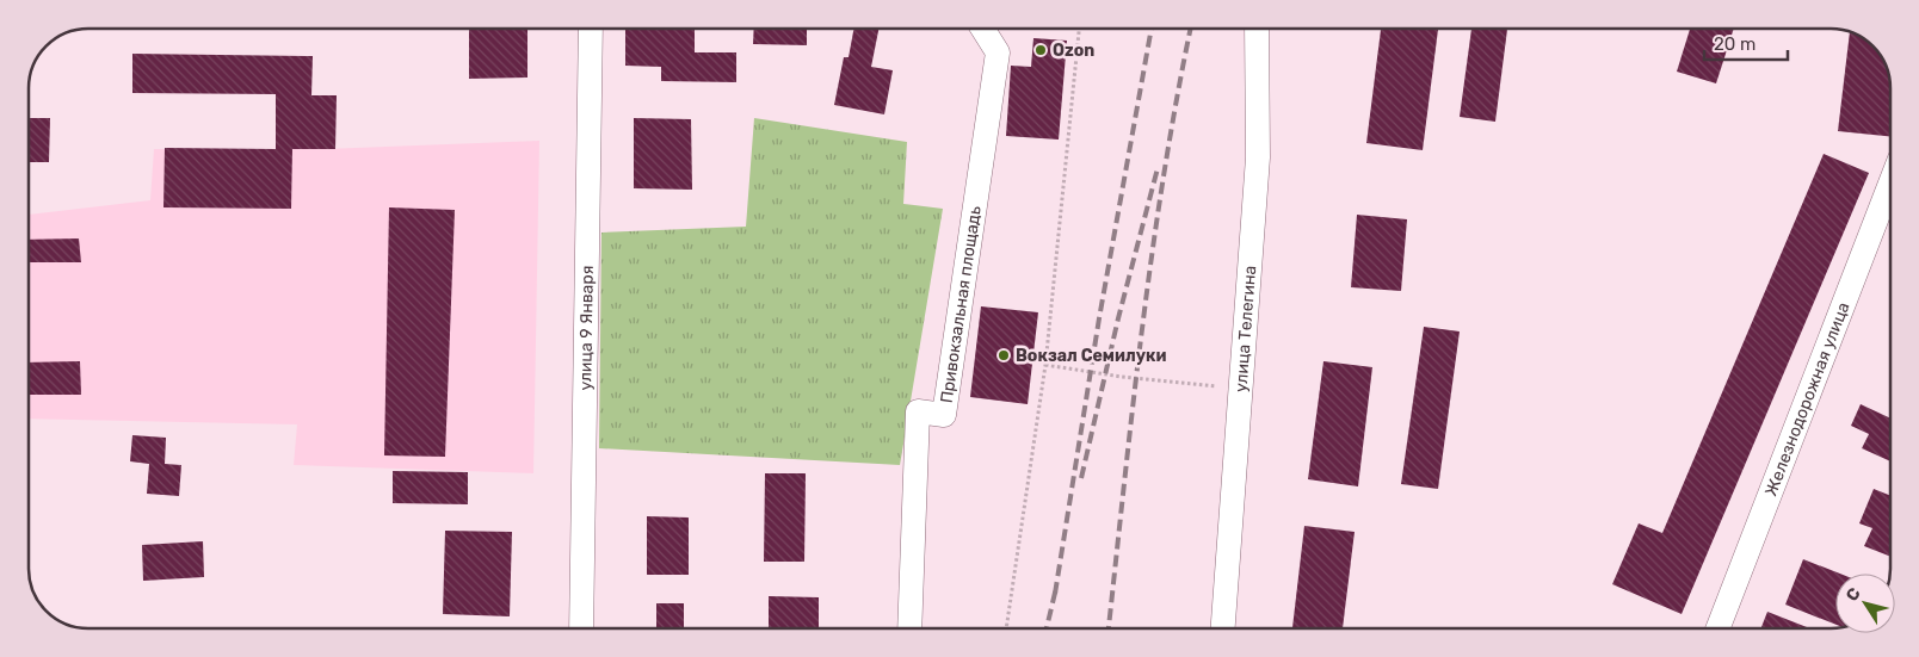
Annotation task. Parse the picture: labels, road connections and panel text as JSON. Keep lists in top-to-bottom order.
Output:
{
  "streets": {
    "street": [
      "Привокзальная площадь",
      "улица 9 Января",
      "улица Телегина",
      "Железнодорожная улица"
    ]
  },
  "places": ["Ozon", "Вокзал Семилуки"],
  "scale_bar": "20 m",
  "north": "top left"
}
